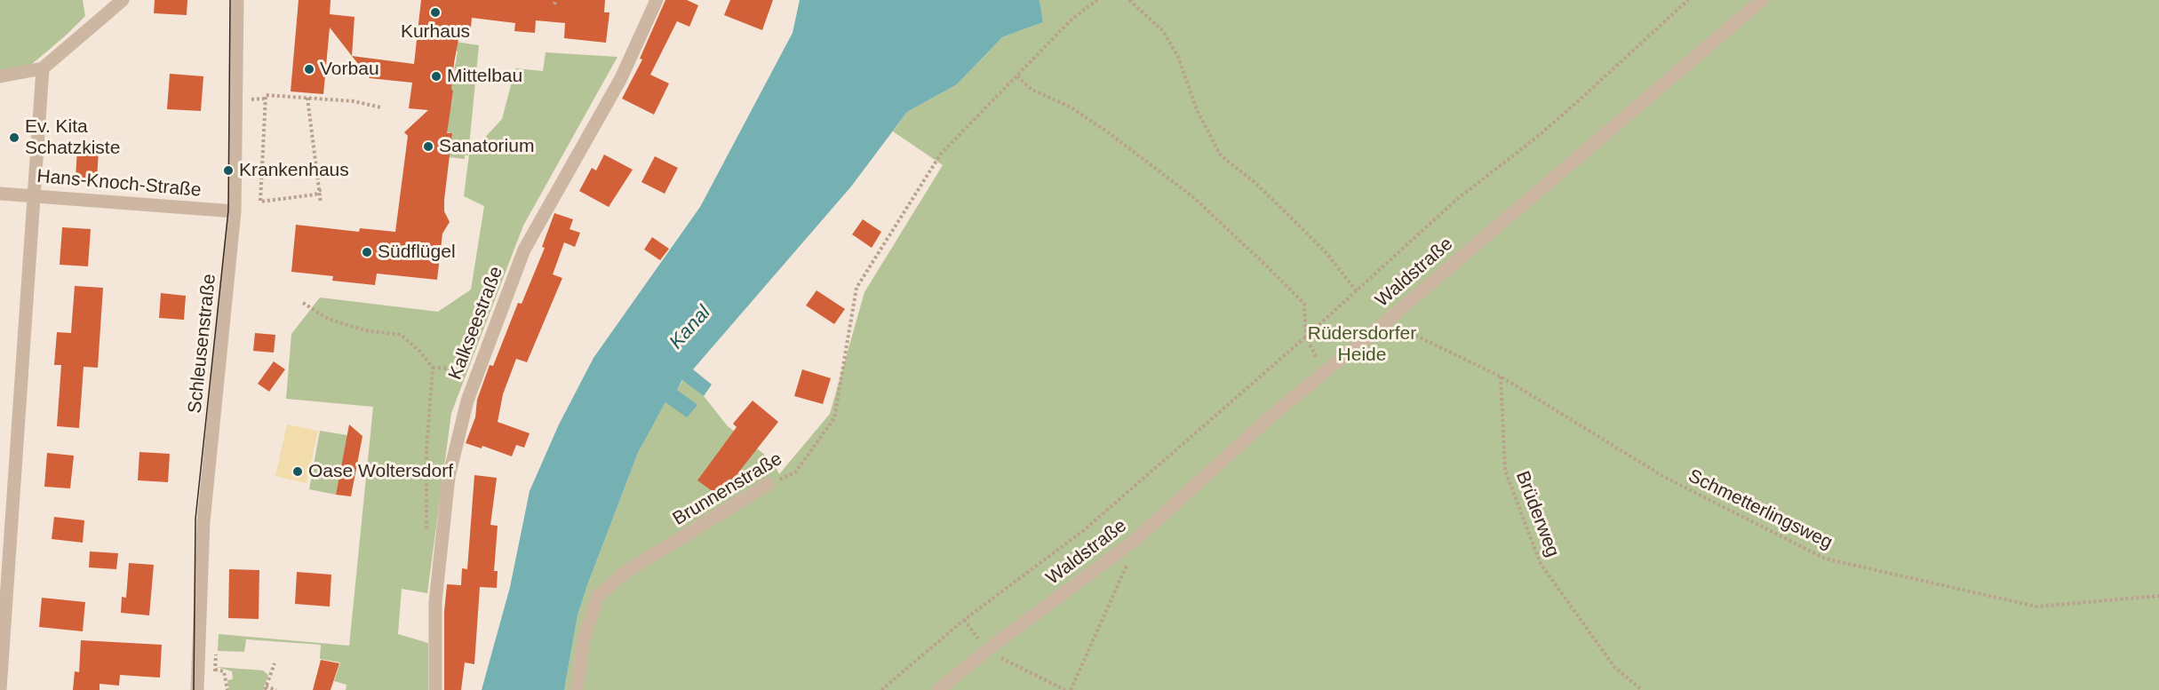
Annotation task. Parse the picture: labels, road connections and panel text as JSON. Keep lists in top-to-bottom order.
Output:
{
  "streets": {
    "street": [
      "Hans-Knoch-Straße",
      "Waldstraße",
      "Kalkseestraße",
      "Schleusenstraße",
      "Brunnenstraße"
    ],
    "path": ["Schmetterlingsweg", "Brüderweg"]
  },
  "crossings": [
    ["Hans-Knoch-Straße", "Schleusenstraße"],
    ["Waldstraße", "Schmetterlingsweg"],
    ["Schmetterlingsweg", "Brüderweg"]
  ],
  "water": ["Kanal"],
  "parks": ["Rüdersdorfer Heide"],
  "places": [
    "Kurhaus",
    "Vorbau",
    "Mittelbau",
    "Ev. Kita Schatzkiste",
    "Sanatorium",
    "Krankenhaus",
    "Südflügel",
    "Oase Woltersdorf"
  ]
}
